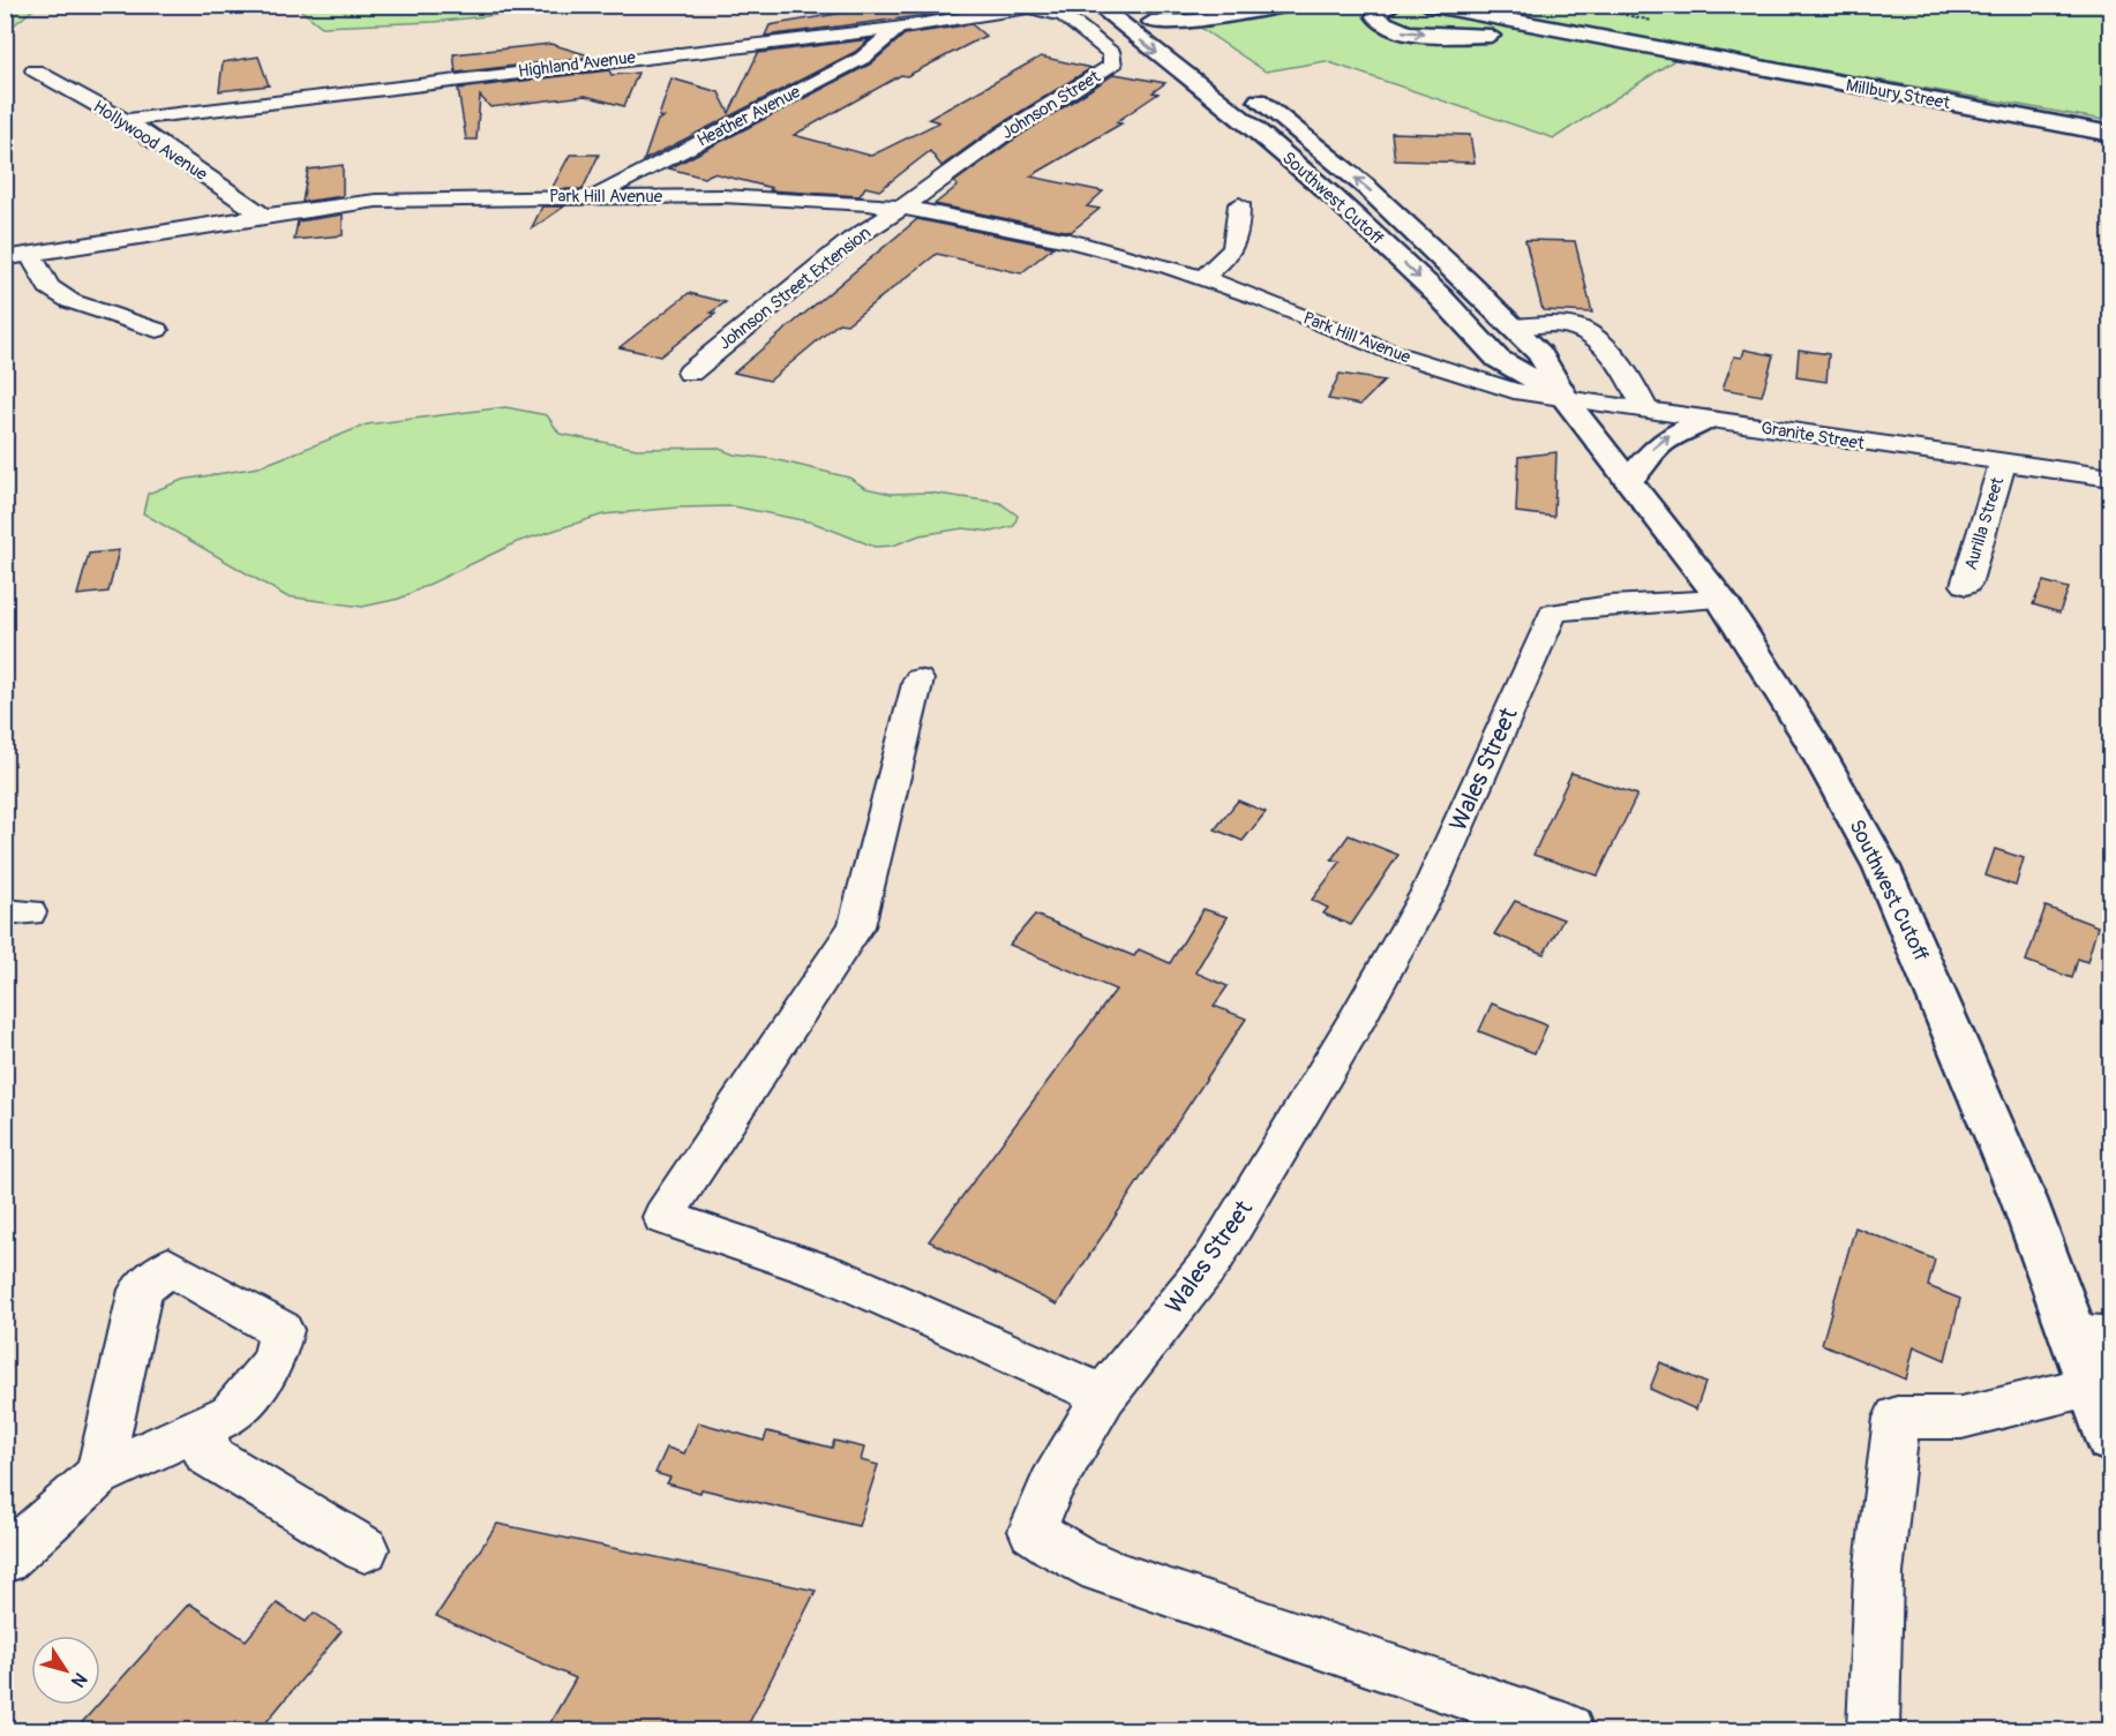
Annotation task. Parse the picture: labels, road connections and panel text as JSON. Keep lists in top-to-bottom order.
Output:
{
  "streets": {
    "main road": ["Millbury Street", "Southwest Cutoff"],
    "street": [
      "Highland Avenue",
      "Johnson Street",
      "Heather Avenue",
      "Hollywood Avenue",
      "Park Hill Avenue",
      "Johnson Street Extension",
      "Granite Street",
      "Aurilla Street",
      "Wales Street"
    ]
  },
  "crossings": [
    ["Highland Avenue", "Johnson Street"],
    ["Highland Avenue", "Heather Avenue"],
    ["Highland Avenue", "Hollywood Avenue"],
    ["Johnson Street", "Park Hill Avenue"],
    ["Johnson Street", "Johnson Street Extension"],
    ["Heather Avenue", "Park Hill Avenue"],
    ["Hollywood Avenue", "Park Hill Avenue"],
    ["Park Hill Avenue", "Johnson Street Extension"],
    ["Park Hill Avenue", "Granite Street"],
    ["Southwest Cutoff", "Granite Street"],
    ["Southwest Cutoff", "Wales Street"],
    ["Granite Street", "Aurilla Street"]
  ],
  "north": "bottom right"
}
